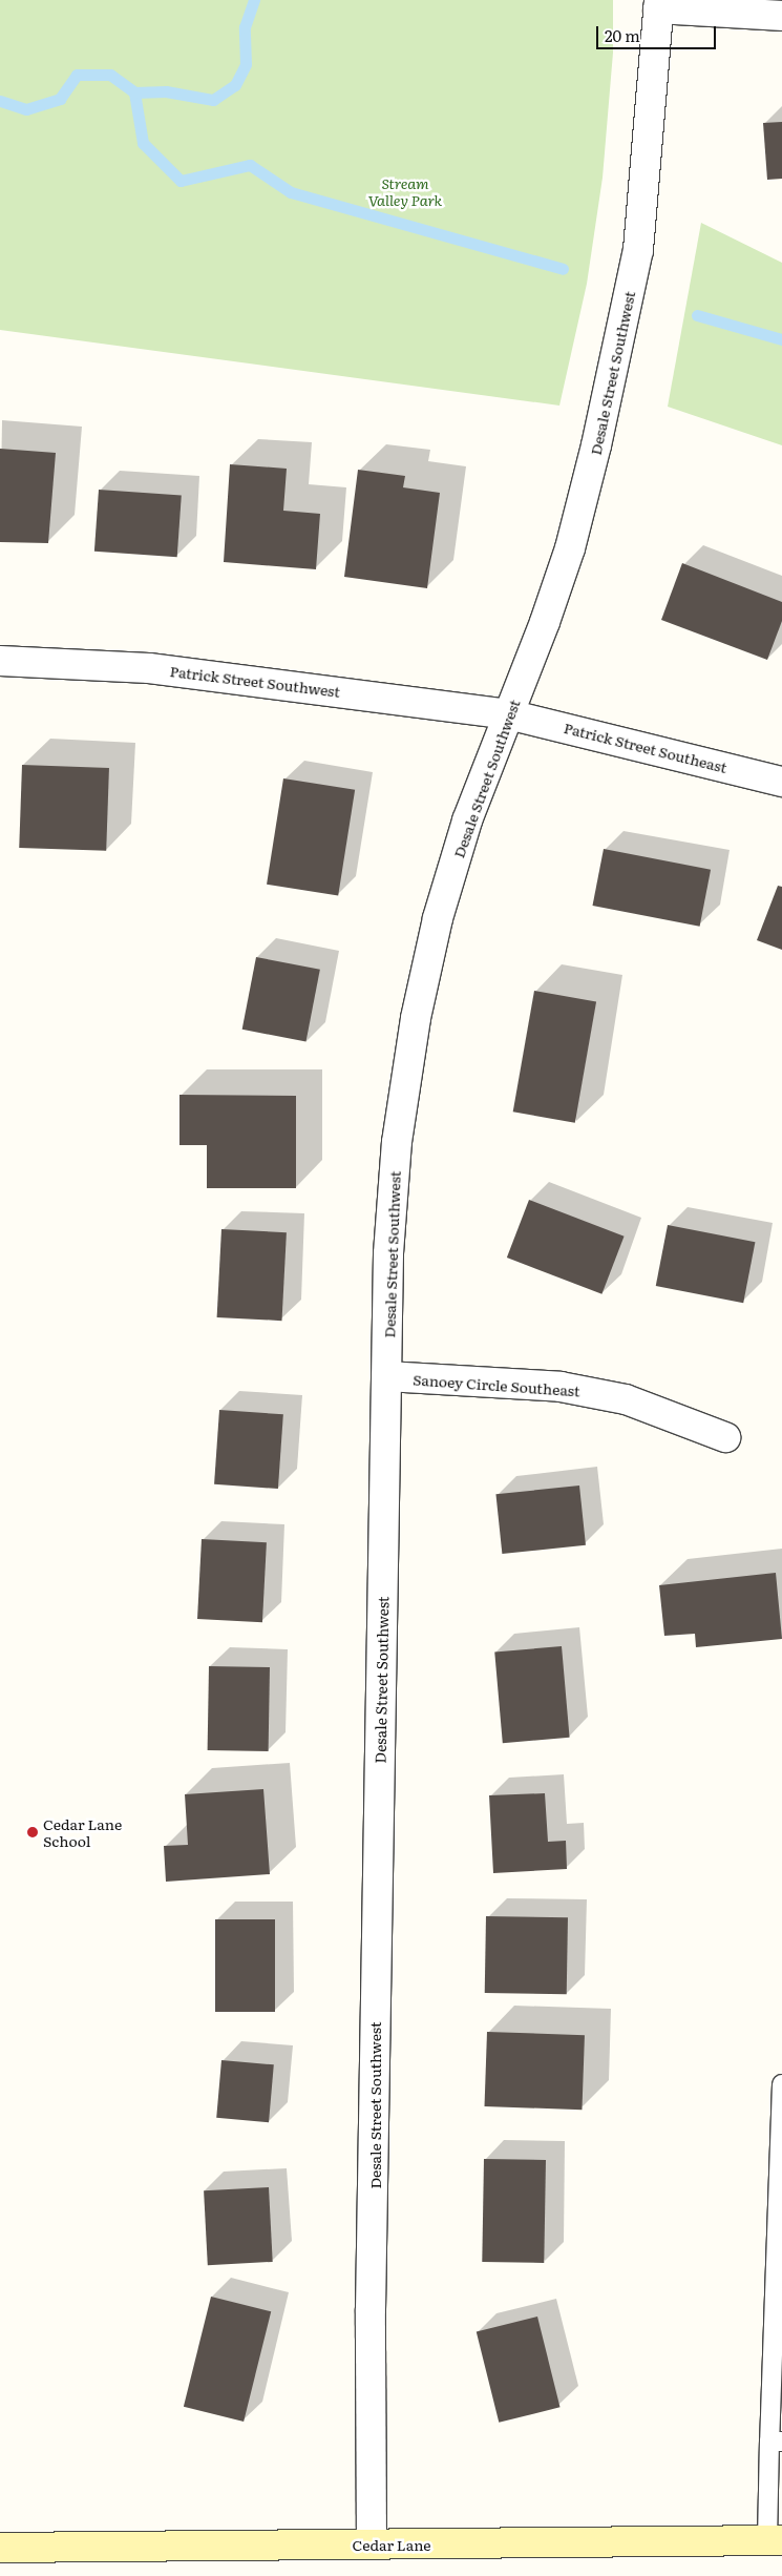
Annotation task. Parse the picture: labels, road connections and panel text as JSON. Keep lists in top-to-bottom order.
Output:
{
  "streets": {
    "main road": ["Cedar Lane"],
    "street": [
      "Desale Street Southwest",
      "Patrick Street Southwest",
      "Patrick Street Southeast",
      "Sanoey Circle Southeast"
    ]
  },
  "crossings": [
    ["Desale Street Southwest", "Patrick Street Southwest"],
    ["Desale Street Southwest", "Patrick Street Southeast"],
    ["Desale Street Southwest", "Sanoey Circle Southeast"],
    ["Desale Street Southwest", "Cedar Lane"],
    ["Patrick Street Southwest", "Patrick Street Southeast"]
  ],
  "parks": ["Stream Valley Park"],
  "places": ["Cedar Lane School"],
  "scale_bar": "20 m"
}
